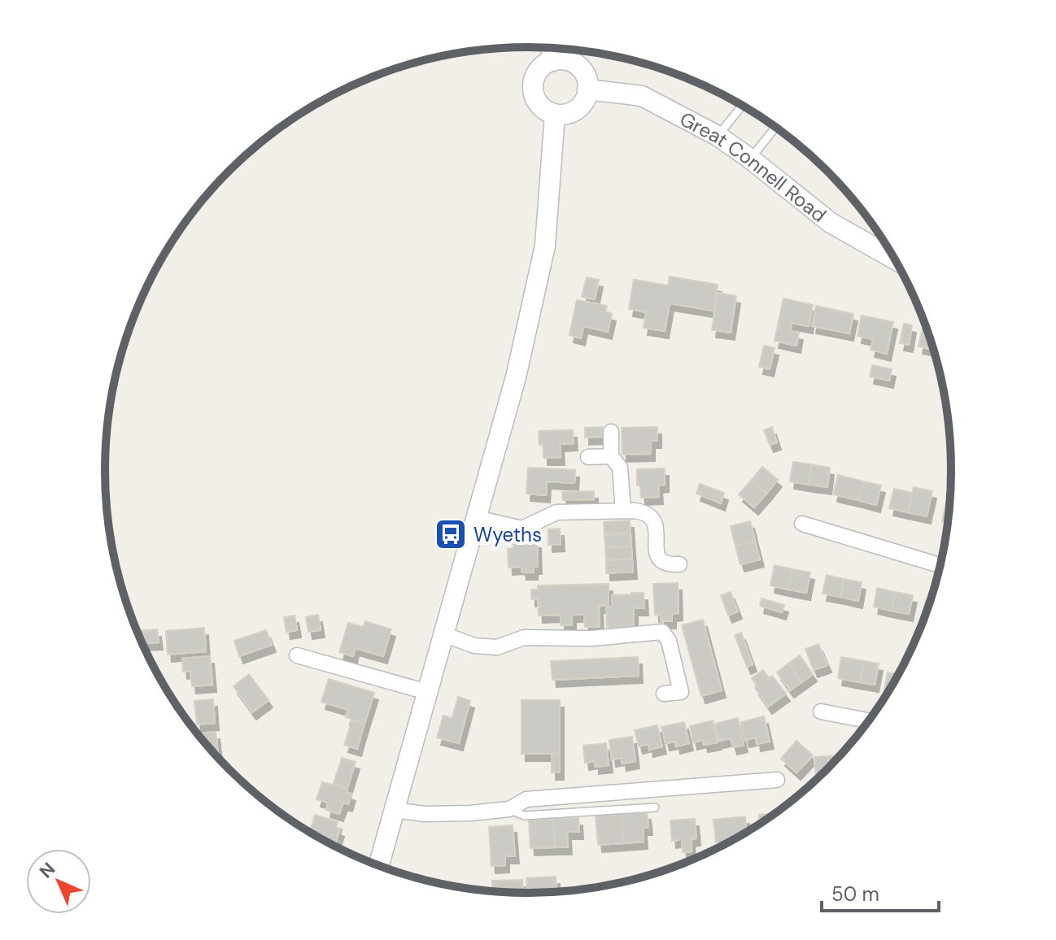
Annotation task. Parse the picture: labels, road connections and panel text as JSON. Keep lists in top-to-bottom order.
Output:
{
  "streets": {
    "main road": ["Great Connell Road"]
  },
  "places": {
    "bus stop": ["Wyeths"]
  },
  "scale_bar": "50 m",
  "north": "top left"
}
